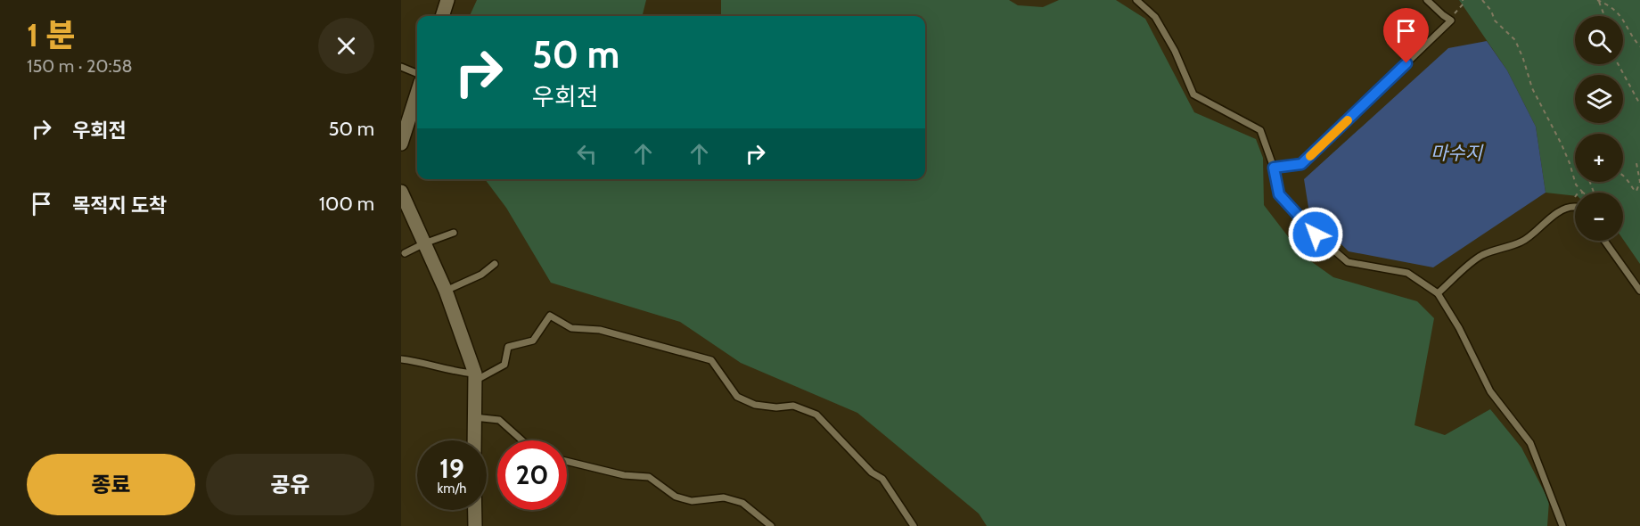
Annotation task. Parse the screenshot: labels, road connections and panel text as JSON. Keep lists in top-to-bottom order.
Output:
{
  "water": ["마수지"],
  "page": {
    "heading": ["1 분", "150 m · 20:58"],
    "map_buttons": ["+", "−"],
    "turn": ["50 m", "우회전"],
    "list": [
      {
        "name": "우회전",
        "value": "50 m"
      },
      {
        "name": "목적지 도착",
        "value": "100 m"
      }
    ],
    "speed": "19 km/h",
    "limit": "20",
    "buttons": ["종료", "공유"]
  }
}
